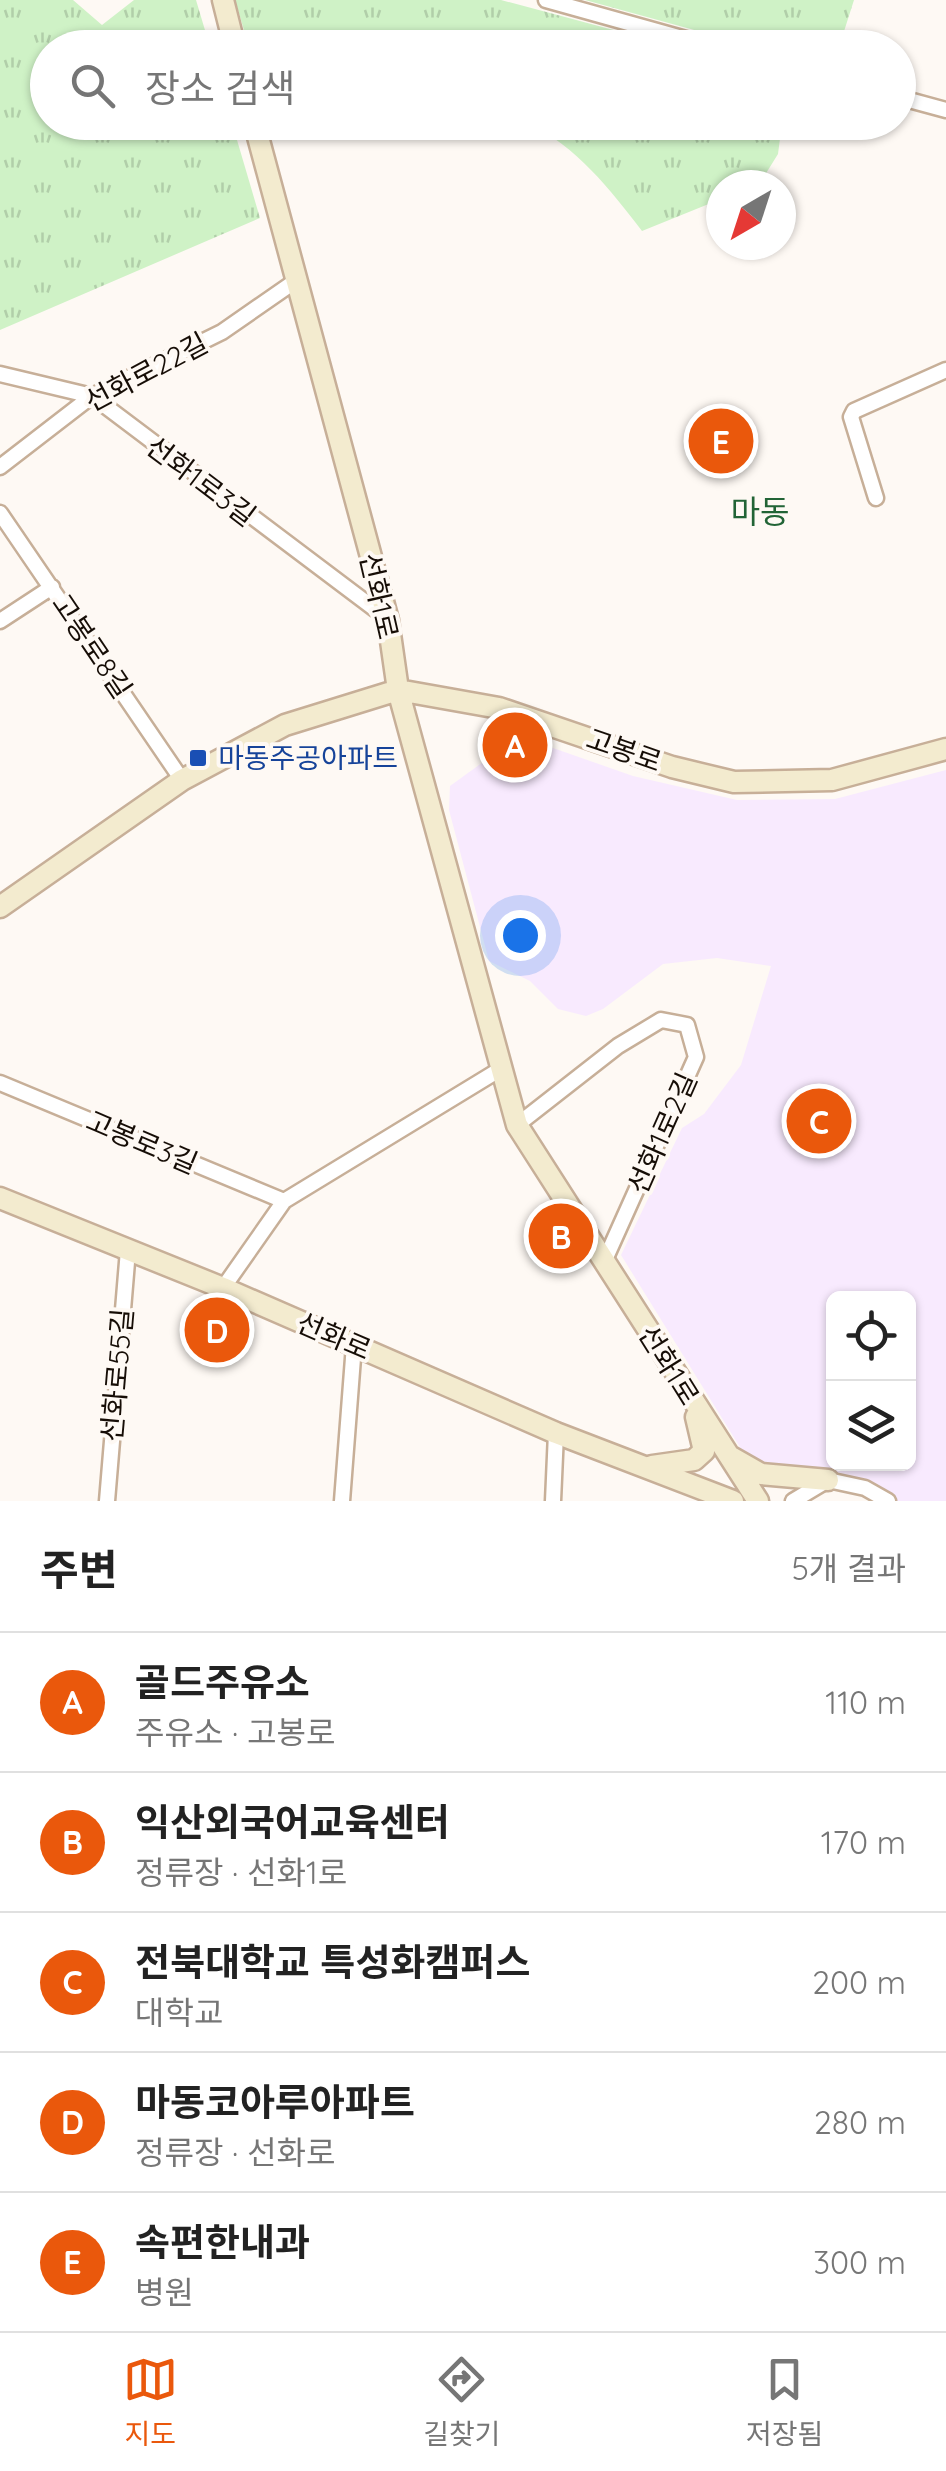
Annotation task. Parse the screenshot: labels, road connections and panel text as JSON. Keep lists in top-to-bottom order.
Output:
{
  "streets": {
    "street": [
      "선화로22길",
      "선화1로3길",
      "선화1로",
      "고봉로8길",
      "고봉로",
      "선화1로2길",
      "고봉로3길",
      "선화로",
      "선화로55길"
    ]
  },
  "crossings": [
    ["선화로22길", "선화1로3길"],
    ["선화로22길", "선화1로"],
    ["선화1로3길", "선화1로"],
    ["선화1로", "고봉로"],
    ["선화1로", "선화1로2길"],
    ["고봉로8길", "고봉로"],
    ["선화로", "선화로55길"]
  ],
  "districts": ["마동"],
  "places": {
    "transit": ["마동주공아파트"]
  },
  "north": "bottom left",
  "page": {
    "search": "장소 검색",
    "pins": [
      "E",
      "A",
      "C",
      "B",
      "D"
    ],
    "heading": ["주변", "5개 결과"],
    "list": [
      {
        "mark": "A",
        "name": "골드주유소",
        "note": "주유소 · 고봉로",
        "value": "110 m"
      },
      {
        "mark": "B",
        "name": "익산외국어교육센터",
        "note": "정류장 · 선화1로",
        "value": "170 m"
      },
      {
        "mark": "C",
        "name": "전북대학교 특성화캠퍼스",
        "note": "대학교",
        "value": "200 m"
      },
      {
        "mark": "D",
        "name": "마동코아루아파트",
        "note": "정류장 · 선화로",
        "value": "280 m"
      },
      {
        "mark": "E",
        "name": "속편한내과",
        "note": "병원",
        "value": "300 m"
      }
    ],
    "nav": ["지도", "길찾기", "저장됨"]
  }
}
